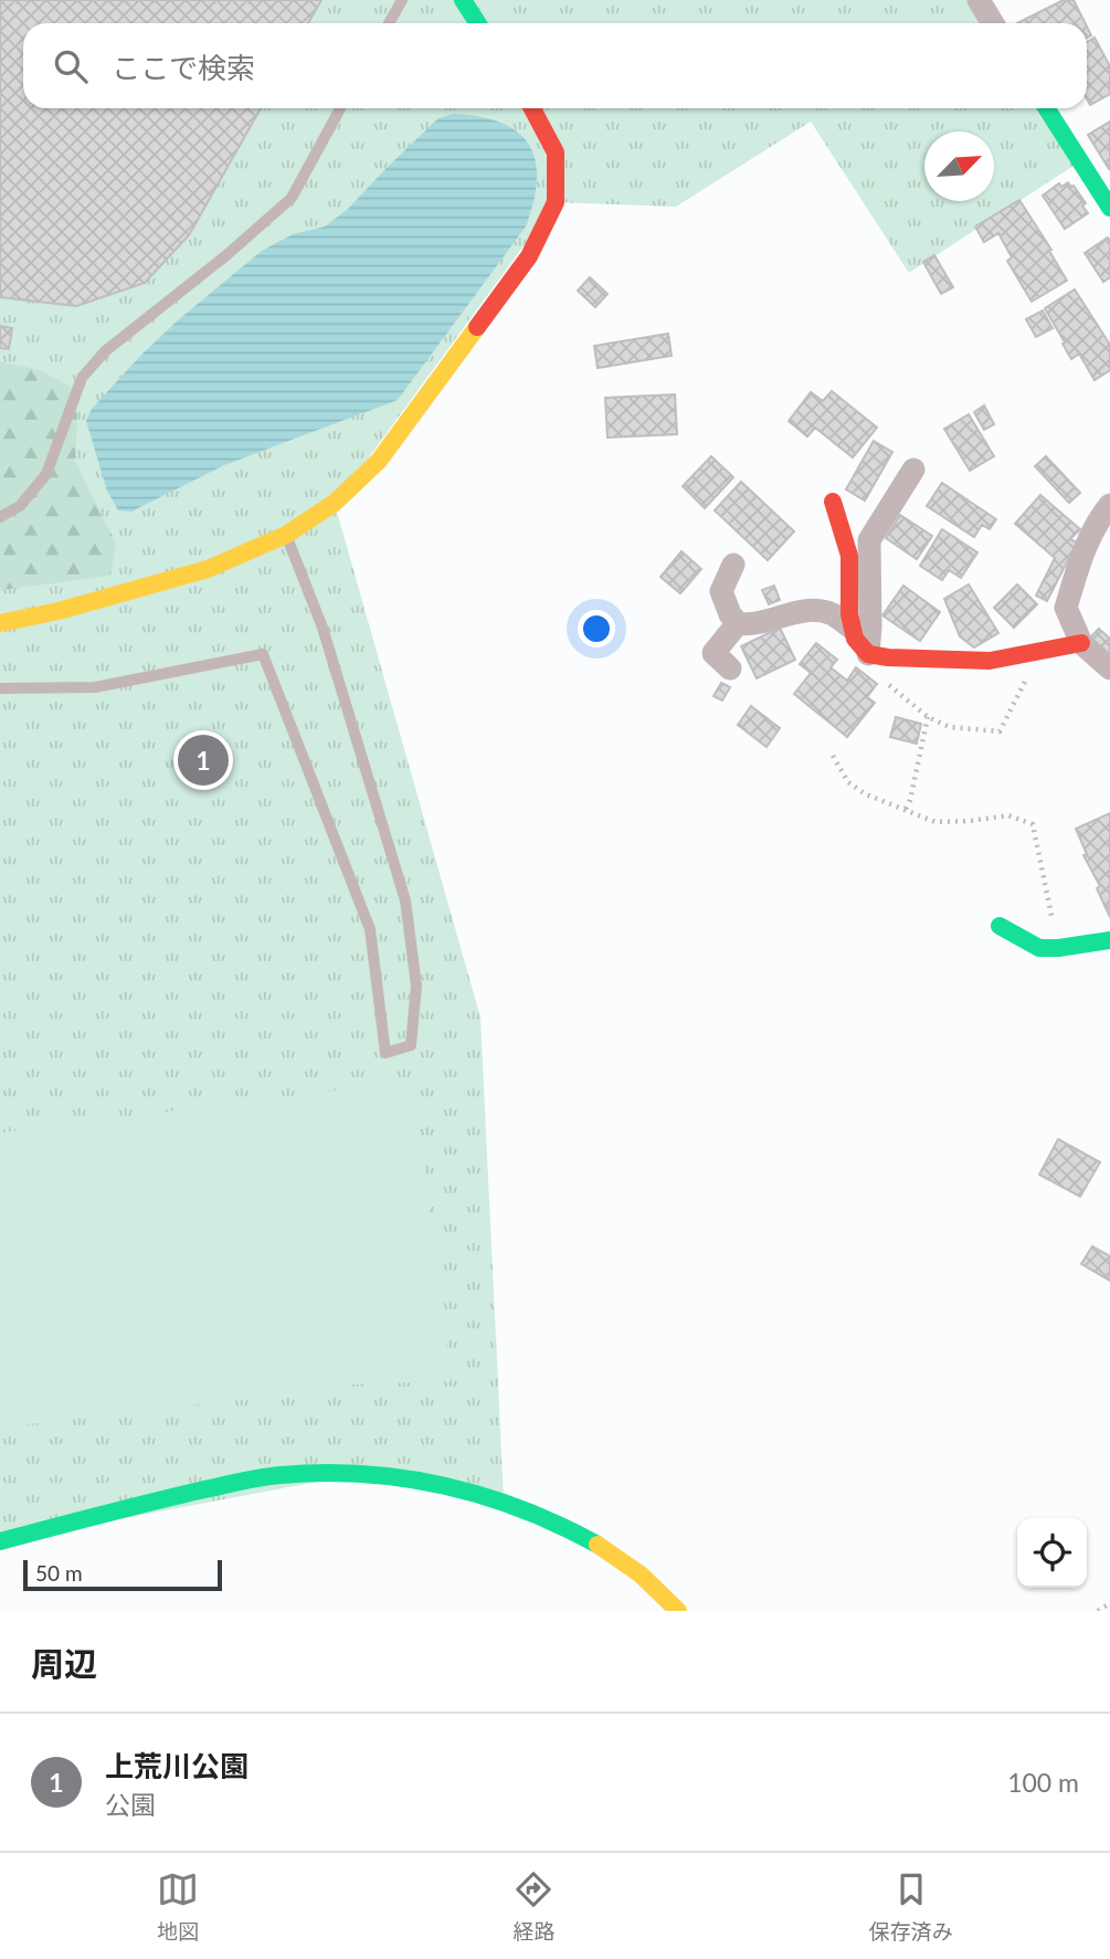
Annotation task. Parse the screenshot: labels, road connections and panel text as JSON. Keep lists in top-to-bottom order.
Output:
{
  "scale_bar": "50 m",
  "north": "top right",
  "page": {
    "search": "ここで検索",
    "pins": "1",
    "scale": "50 m",
    "heading": "周辺",
    "list": [
      {
        "mark": "1",
        "name": "上荒川公園",
        "note": "公園",
        "value": "100 m"
      }
    ],
    "nav": ["地図", "経路", "保存済み"]
  }
}
